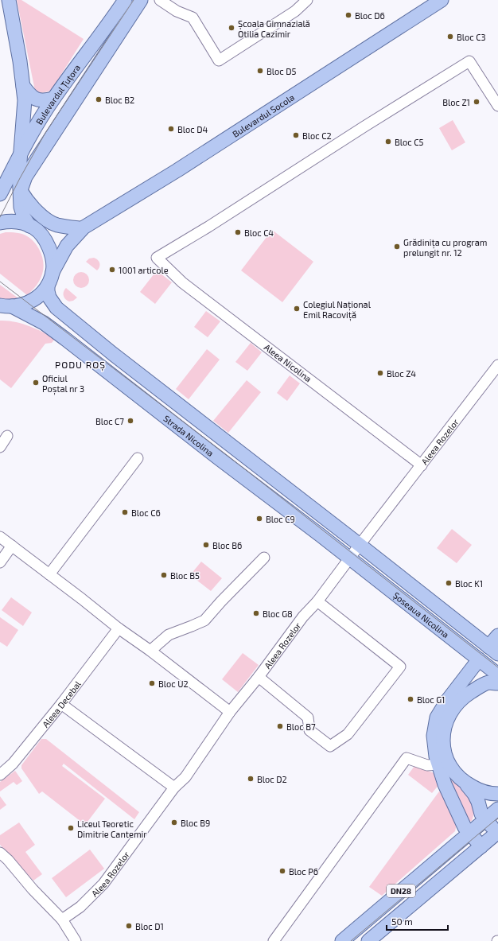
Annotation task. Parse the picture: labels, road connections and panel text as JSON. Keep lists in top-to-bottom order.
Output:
{
  "streets": {
    "main road": [
      "Bulevardul Țuțora",
      "Bulevardul Socola",
      "Strada Nicolina",
      "Șoseaua Nicolina",
      "DN28"
    ],
    "street": ["Aleea Nicolina", "Aleea Rozelor", "Aleea Decebal"]
  },
  "crossings": [
    ["Aleea Nicolina", "Aleea Rozelor"],
    ["Strada Nicolina", "Aleea Rozelor"],
    ["Strada Nicolina", "Șoseaua Nicolina"]
  ],
  "districts": ["PODU ROȘ"],
  "places": [
    "Bloc D6",
    "Școala Gimnazială Otilia Cazimir",
    "Bloc C3",
    "Bloc D5",
    "Bloc B2",
    "Bloc Z1",
    "Bloc D4",
    "Bloc C2",
    "Bloc C5",
    "Bloc C4",
    "Grădinița cu program prelungit nr. 12",
    "1001 articole",
    "Colegiul Național Emil Racoviță",
    "Bloc Z4",
    "Oficiul Poștal nr 3",
    "Bloc C7",
    "Bloc C6",
    "Bloc C9",
    "Bloc B6",
    "Bloc B5",
    "Bloc K1",
    "Bloc G8",
    "Bloc U2",
    "Bloc G1",
    "Bloc B7",
    "Bloc D2",
    "Bloc B9",
    "Liceul Teoretic Dimitrie Cantemir",
    "Bloc P6",
    "Bloc D1"
  ],
  "scale_bar": "50 m"
}
